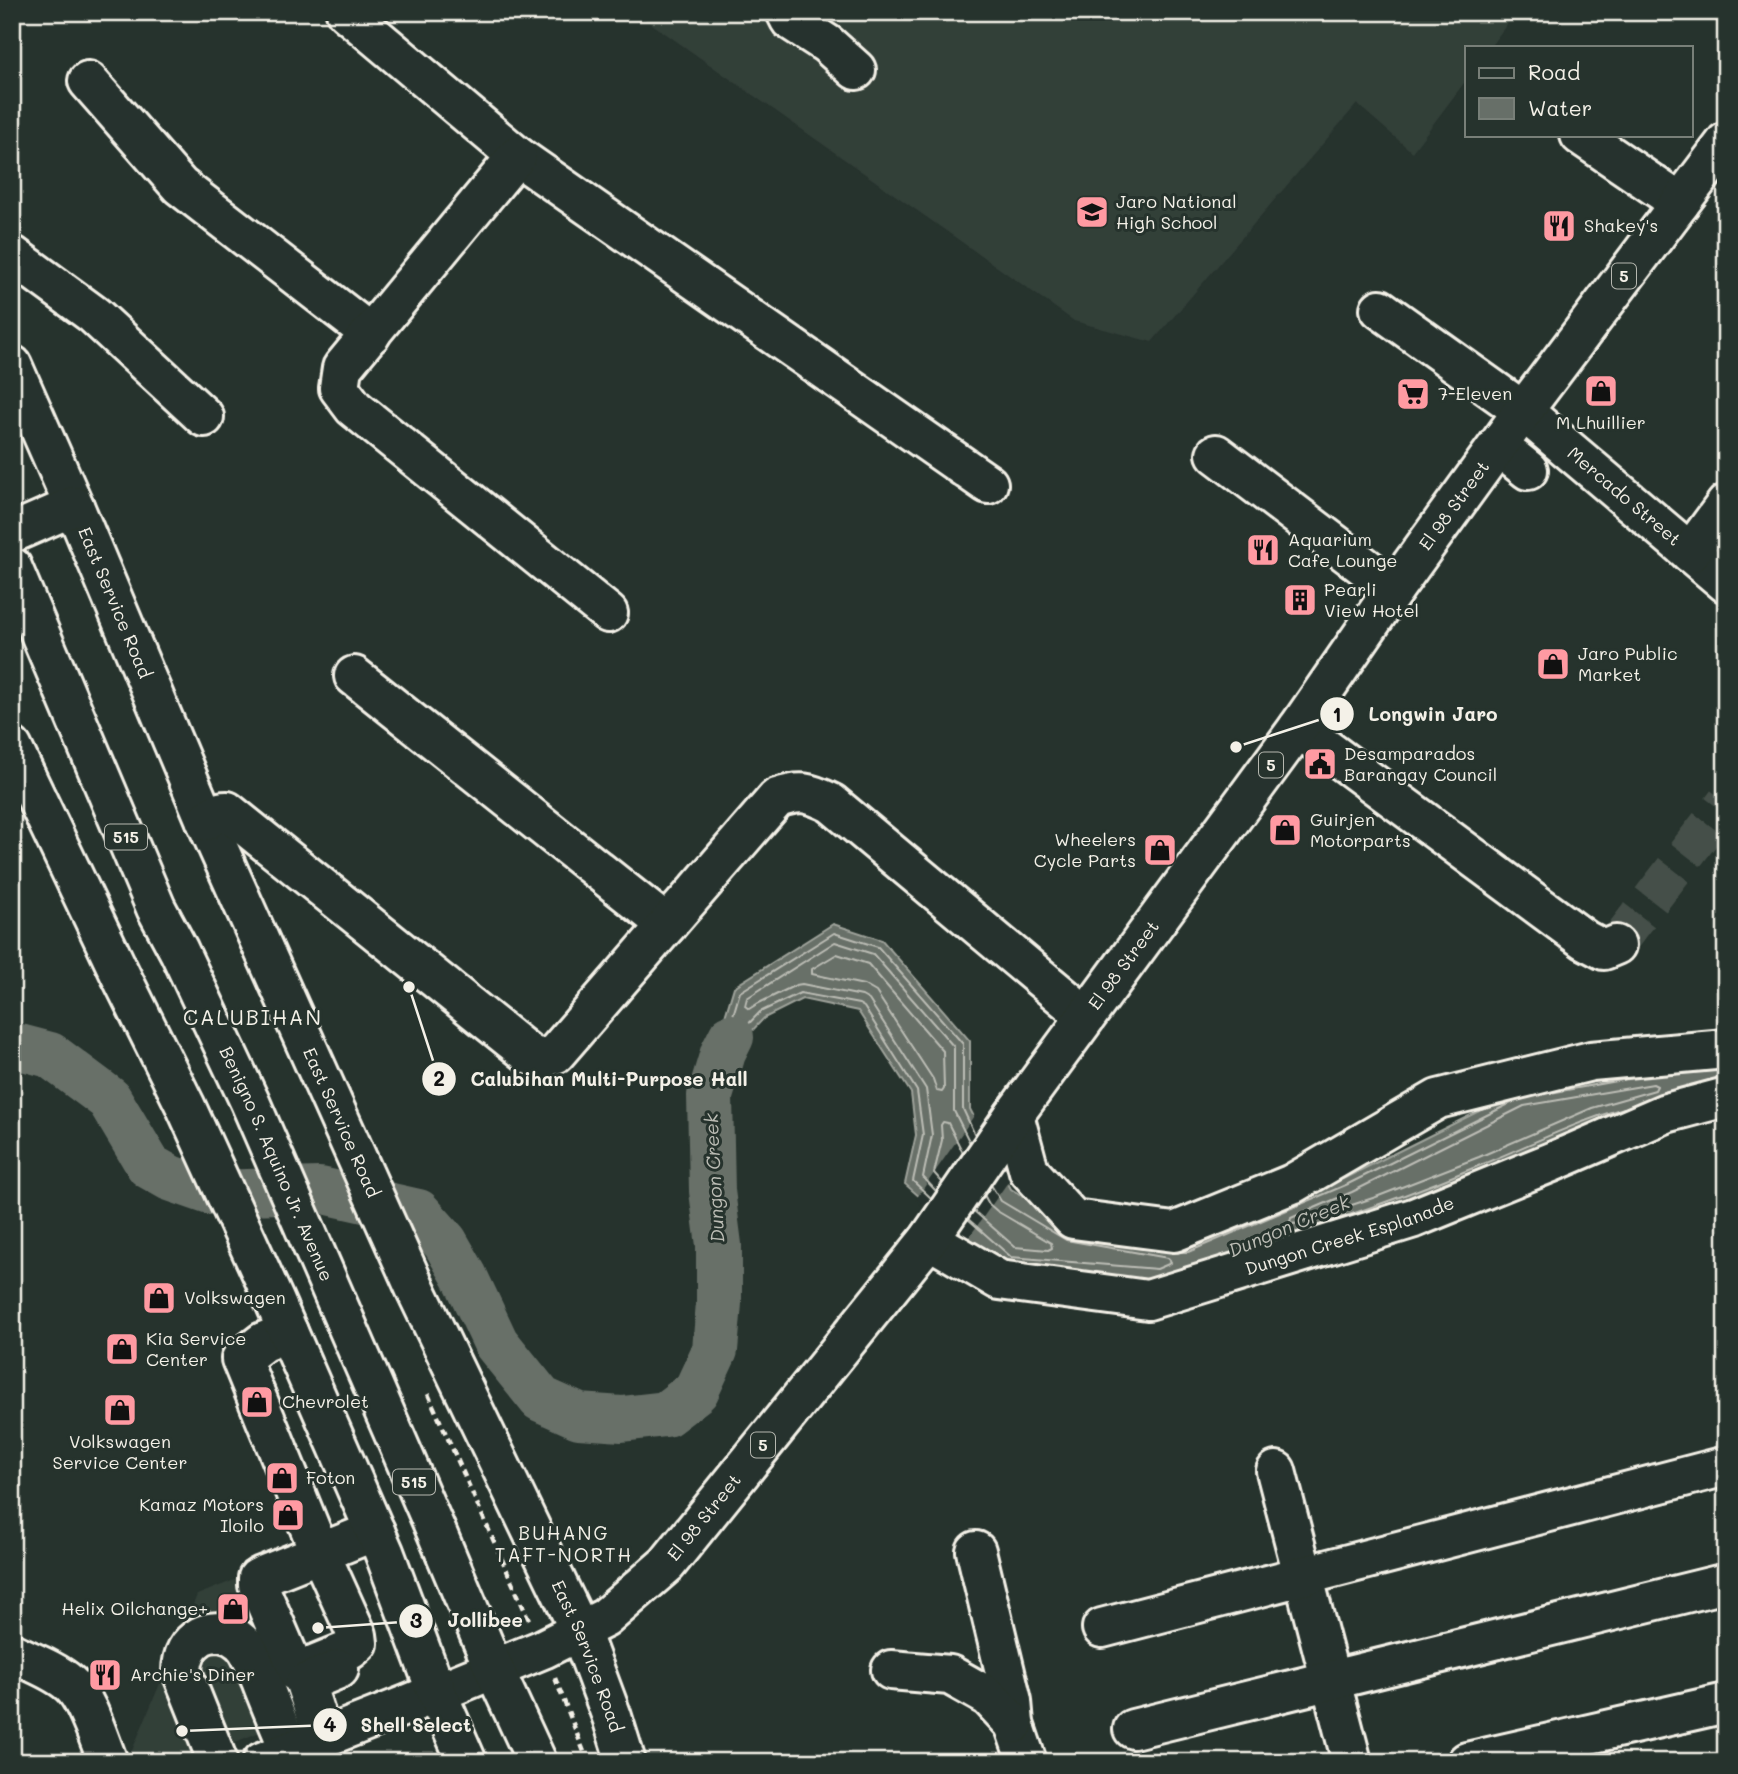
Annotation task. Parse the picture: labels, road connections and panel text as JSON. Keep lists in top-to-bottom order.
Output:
{
  "streets": {
    "main road": [
      "5",
      "Mercado Street",
      "El 98 Street",
      "East Service Road",
      "515",
      "Benigno S. Aquino Jr. Avenue",
      "Dungon Creek Esplanade"
    ]
  },
  "crossings": [
    ["Mercado Street", "El 98 Street"],
    ["El 98 Street", "East Service Road"],
    ["El 98 Street", "Benigno S. Aquino Jr. Avenue"],
    ["El 98 Street", "Dungon Creek Esplanade"]
  ],
  "districts": ["CALUBIHAN", "BUHANG TAFT-NORTH"],
  "water": ["Dungon Creek"],
  "places": {
    "school or university": ["Jaro National High School"],
    "restaurant": ["Shakey's", "Aquarium Cafe Lounge", "Archie's Diner"],
    "shop": [
      "M Lhuillier",
      "Jaro Public Market",
      "Guirjen Motorparts",
      "Wheelers Cycle Parts",
      "Volkswagen",
      "Kia Service Center",
      "Chevrolet",
      "Volkswagen Service Center",
      "Foton",
      "Kamaz Motors Iloilo",
      "Helix Oilchange+"
    ],
    "supermarket": ["7-Eleven"],
    "building": ["Pearli View Hotel"],
    "other": [
      "Longwin Jaro",
      "Calubihan Multi-Purpose Hall",
      "Jollibee",
      "Shell Select"
    ],
    "public building": ["Desamparados Barangay Council"]
  },
  "legend": ["Road", "Water"]
}
